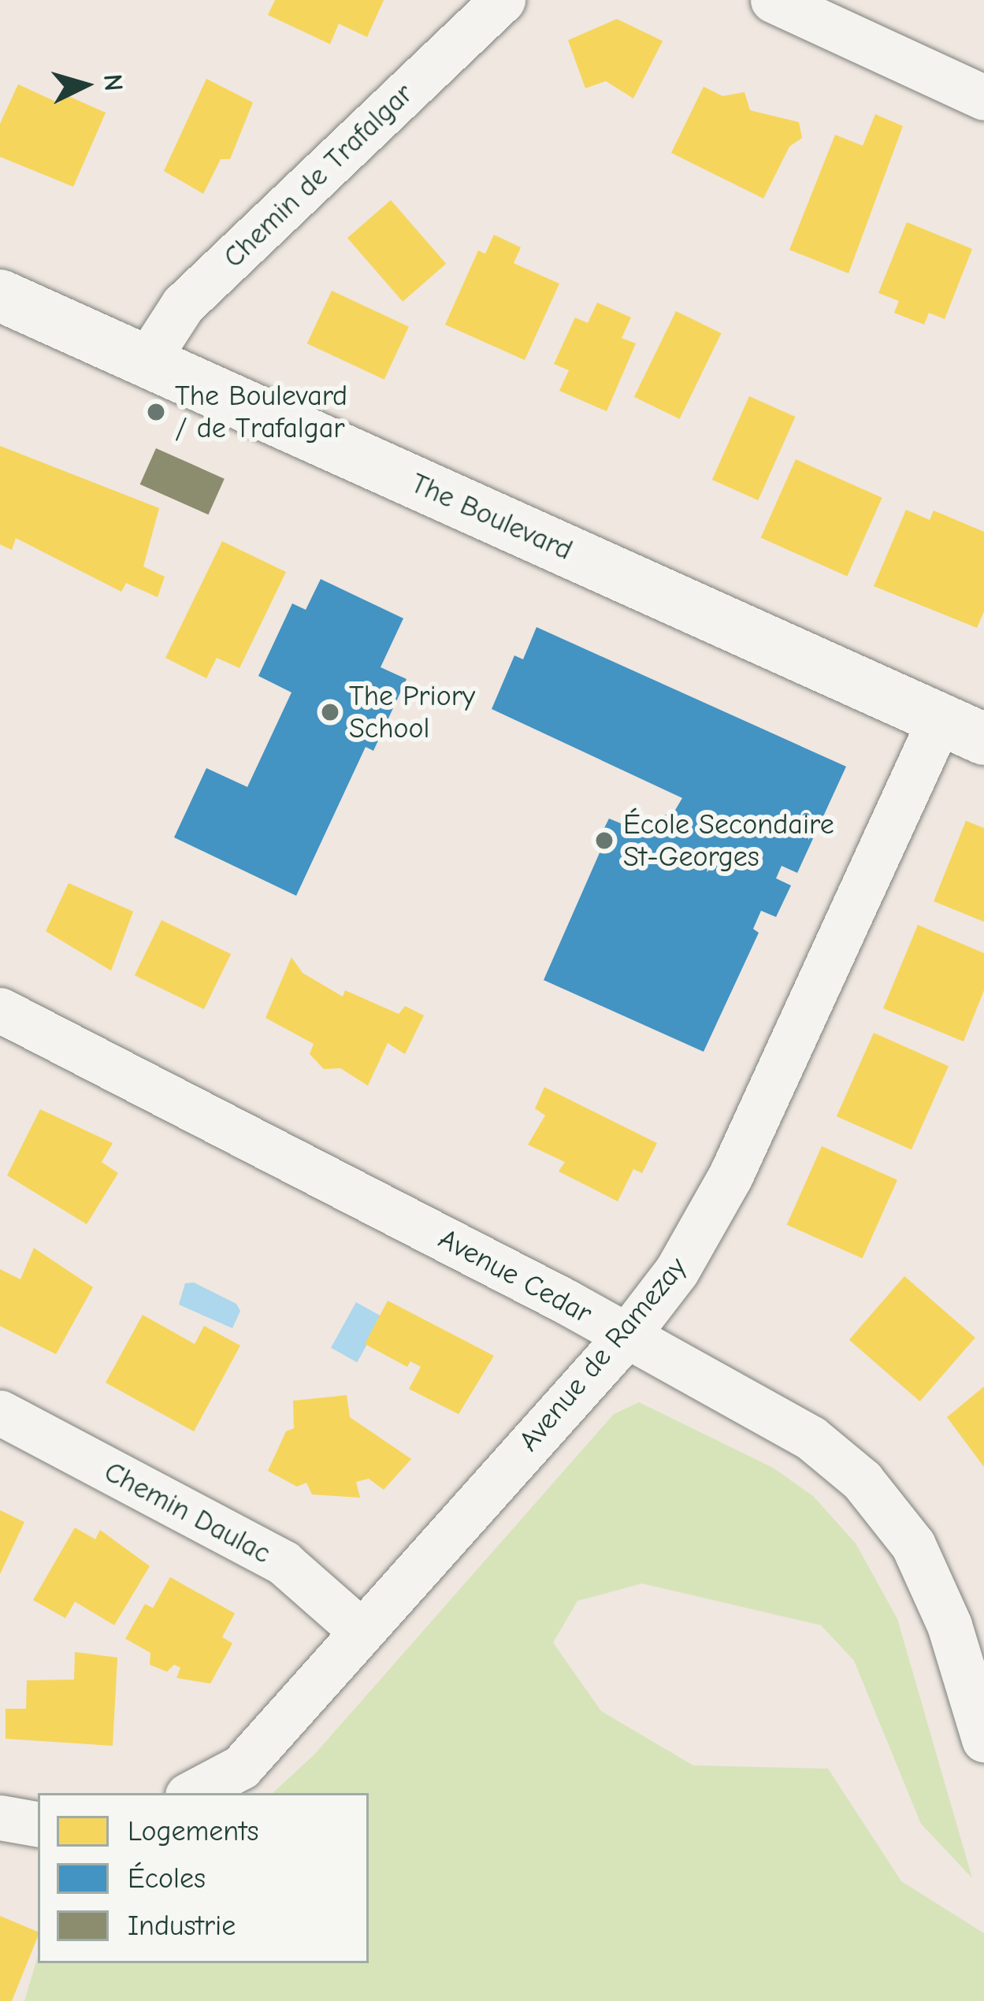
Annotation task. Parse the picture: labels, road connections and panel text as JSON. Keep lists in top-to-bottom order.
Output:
{
  "streets": {
    "main road": ["The Boulevard"],
    "street": [
      "Chemin de Trafalgar",
      "Avenue Cedar",
      "Avenue de Ramezay",
      "Chemin Daulac"
    ]
  },
  "crossings": [
    ["Chemin de Trafalgar", "The Boulevard"],
    ["The Boulevard", "Avenue de Ramezay"],
    ["Avenue Cedar", "Avenue de Ramezay"],
    ["Avenue de Ramezay", "Chemin Daulac"]
  ],
  "places": ["The Boulevard / de Trafalgar", "The Priory School", "École Secondaire St-Georges"],
  "legend": ["Logements", "Écoles", "Industrie"],
  "north": "right"
}
